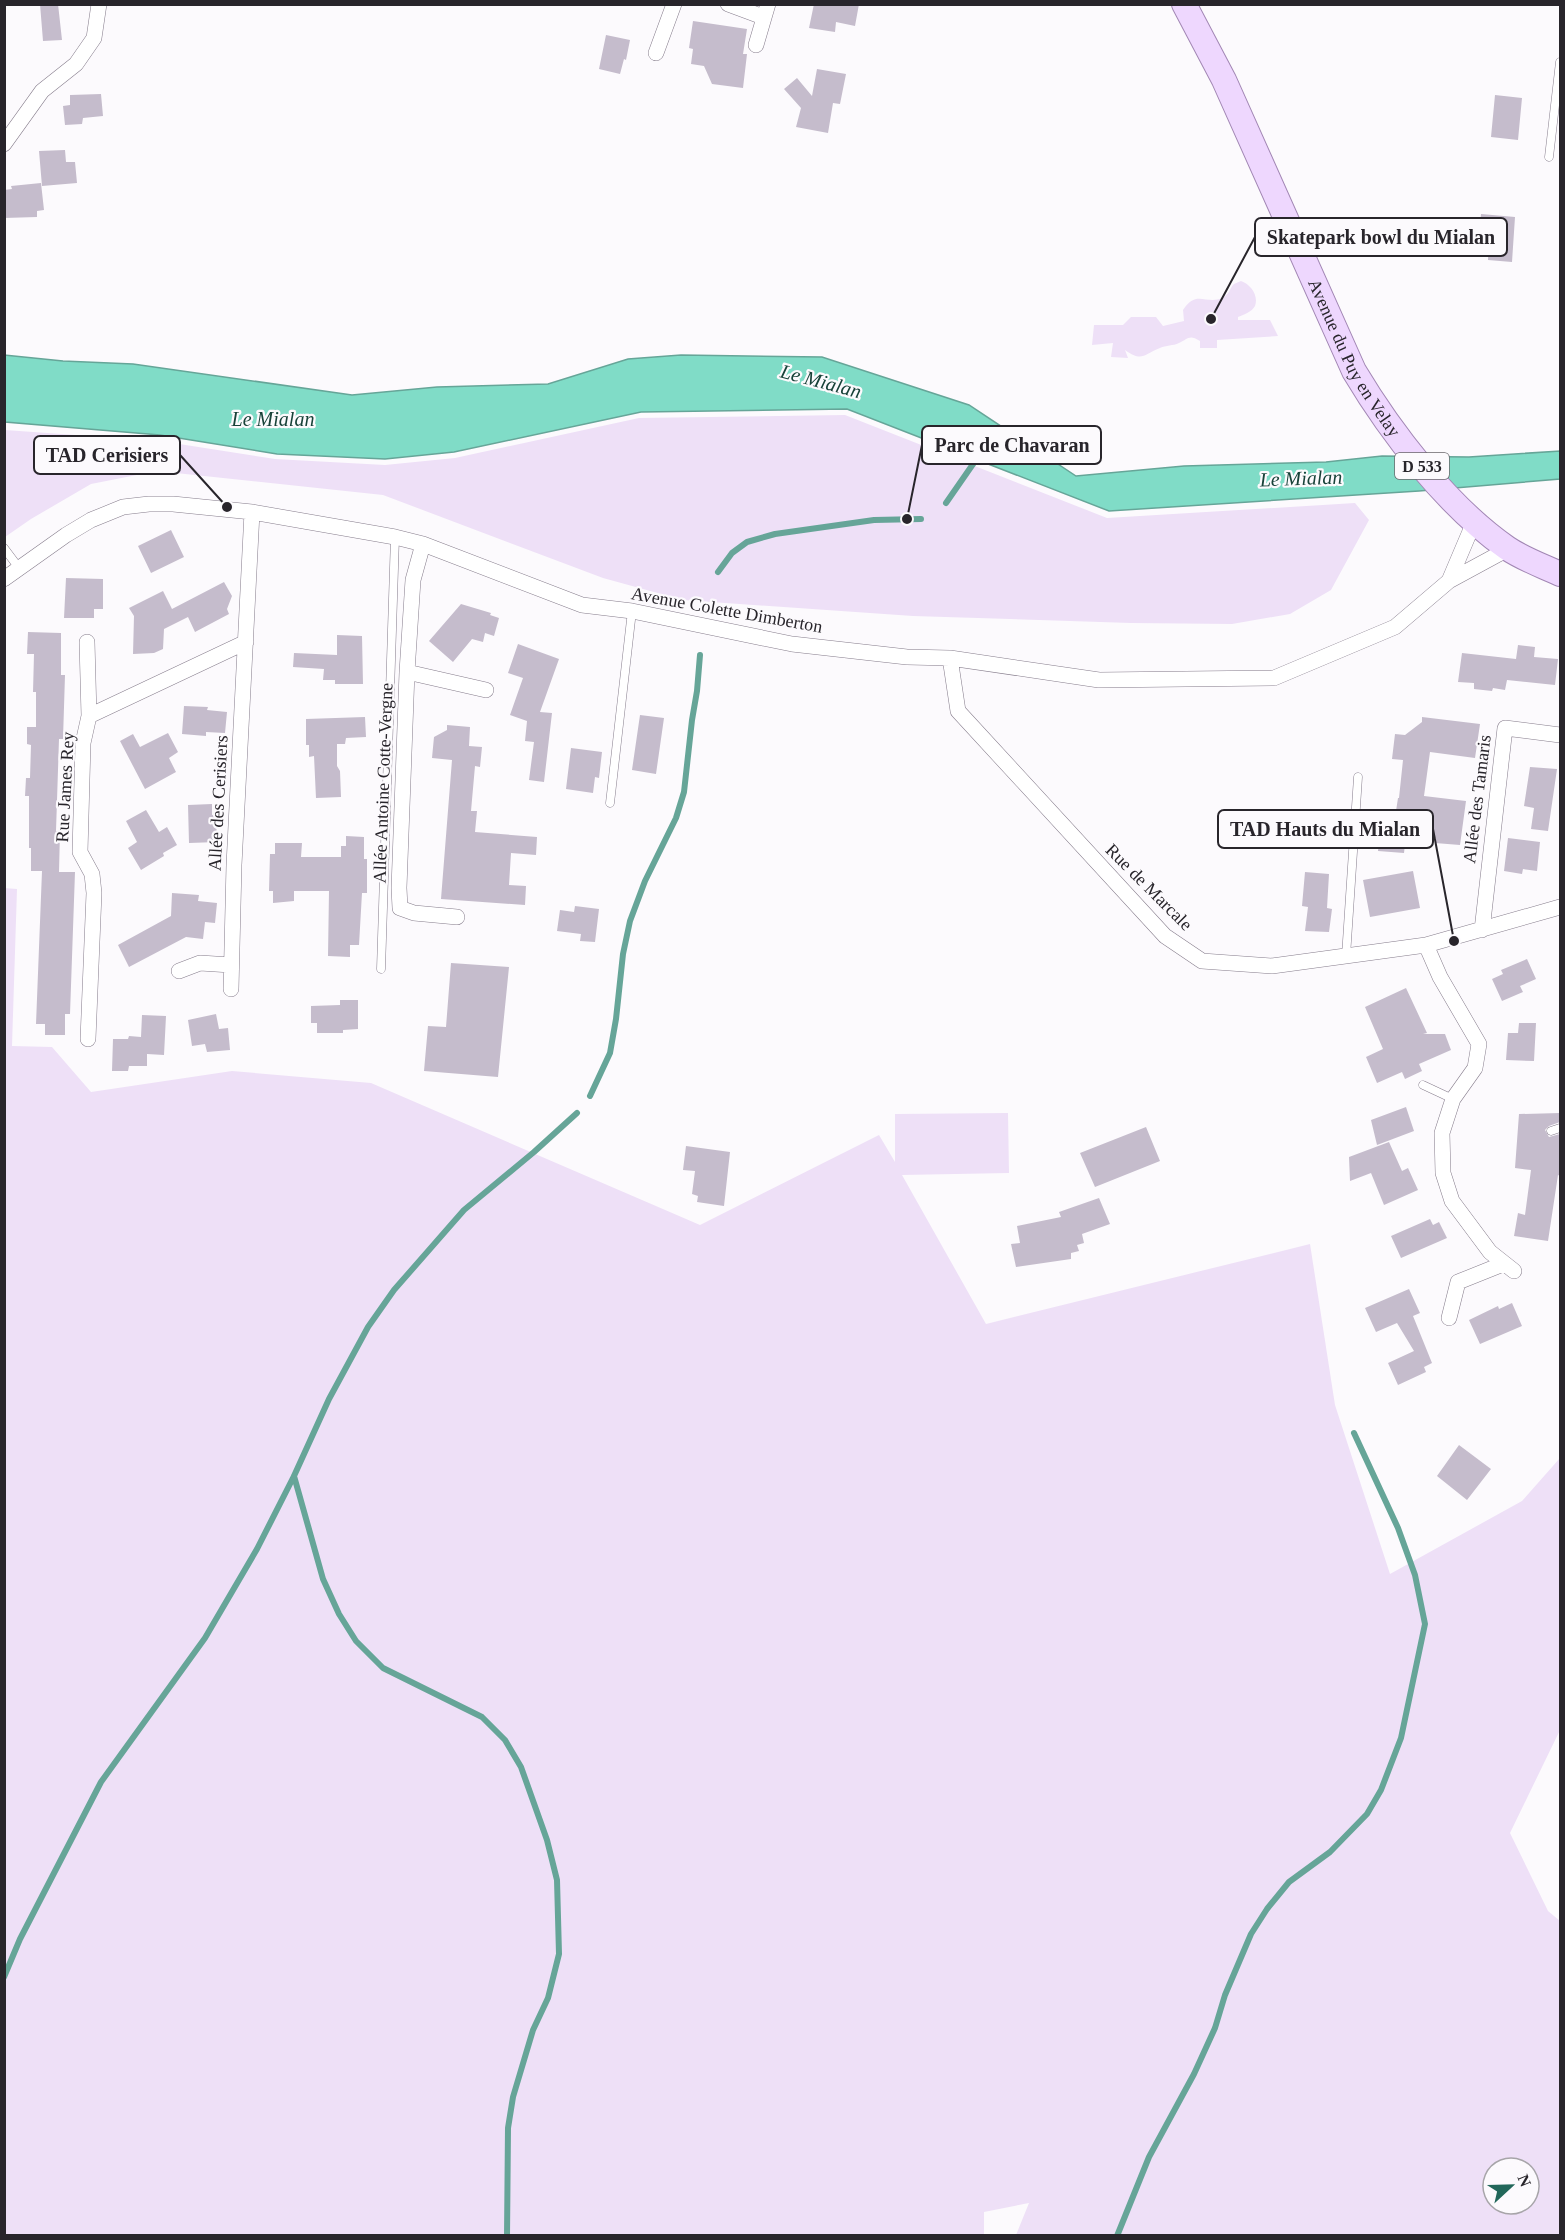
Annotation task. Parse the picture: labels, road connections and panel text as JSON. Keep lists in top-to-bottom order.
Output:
{
  "streets": {
    "main road": ["Avenue du Puy en Velay", "D 533"],
    "street": [
      "Avenue Colette Dimberton",
      "Allée Antoine Cotte-Vergne",
      "Rue James Rey",
      "Allée des Tamaris",
      "Allée des Cerisiers",
      "Rue de Marcale"
    ]
  },
  "crossings": [
    ["Avenue du Puy en Velay", "Avenue Colette Dimberton"],
    ["Avenue Colette Dimberton", "Allée Antoine Cotte-Vergne"],
    ["Avenue Colette Dimberton", "Allée des Cerisiers"],
    ["Avenue Colette Dimberton", "Rue de Marcale"],
    ["Allée des Tamaris", "Rue de Marcale"]
  ],
  "water": ["Le Mialan"],
  "places": [
    "Skatepark bowl du Mialan",
    "TAD Cerisiers",
    "Parc de Chavaran",
    "TAD Hauts du Mialan"
  ],
  "north": "right"
}
